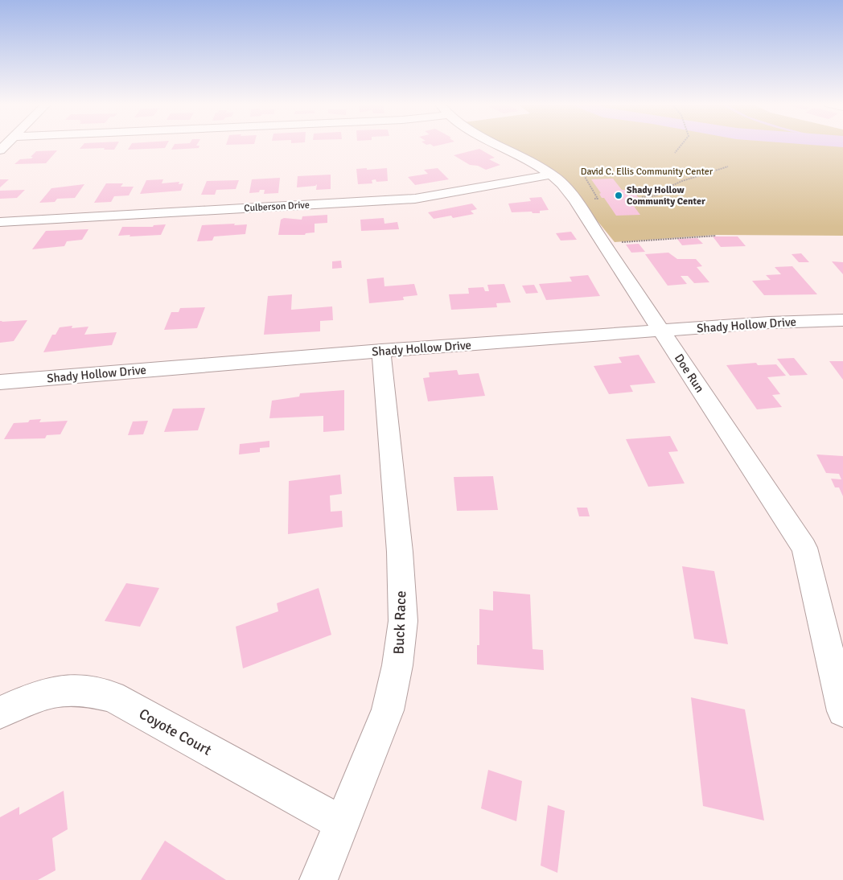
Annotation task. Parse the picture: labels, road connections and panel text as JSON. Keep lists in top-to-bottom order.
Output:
{
  "streets": {
    "street": [
      "Culberson Drive",
      "Shady Hollow Drive",
      "Doe Run",
      "Buck Race",
      "Coyote Court"
    ]
  },
  "crossings": [
    ["Culberson Drive", "Doe Run"],
    ["Shady Hollow Drive", "Doe Run"],
    ["Shady Hollow Drive", "Buck Race"],
    ["Buck Race", "Coyote Court"]
  ],
  "parks": ["David C. Ellis Community Center"],
  "places": ["Shady Hollow Community Center"]
}
